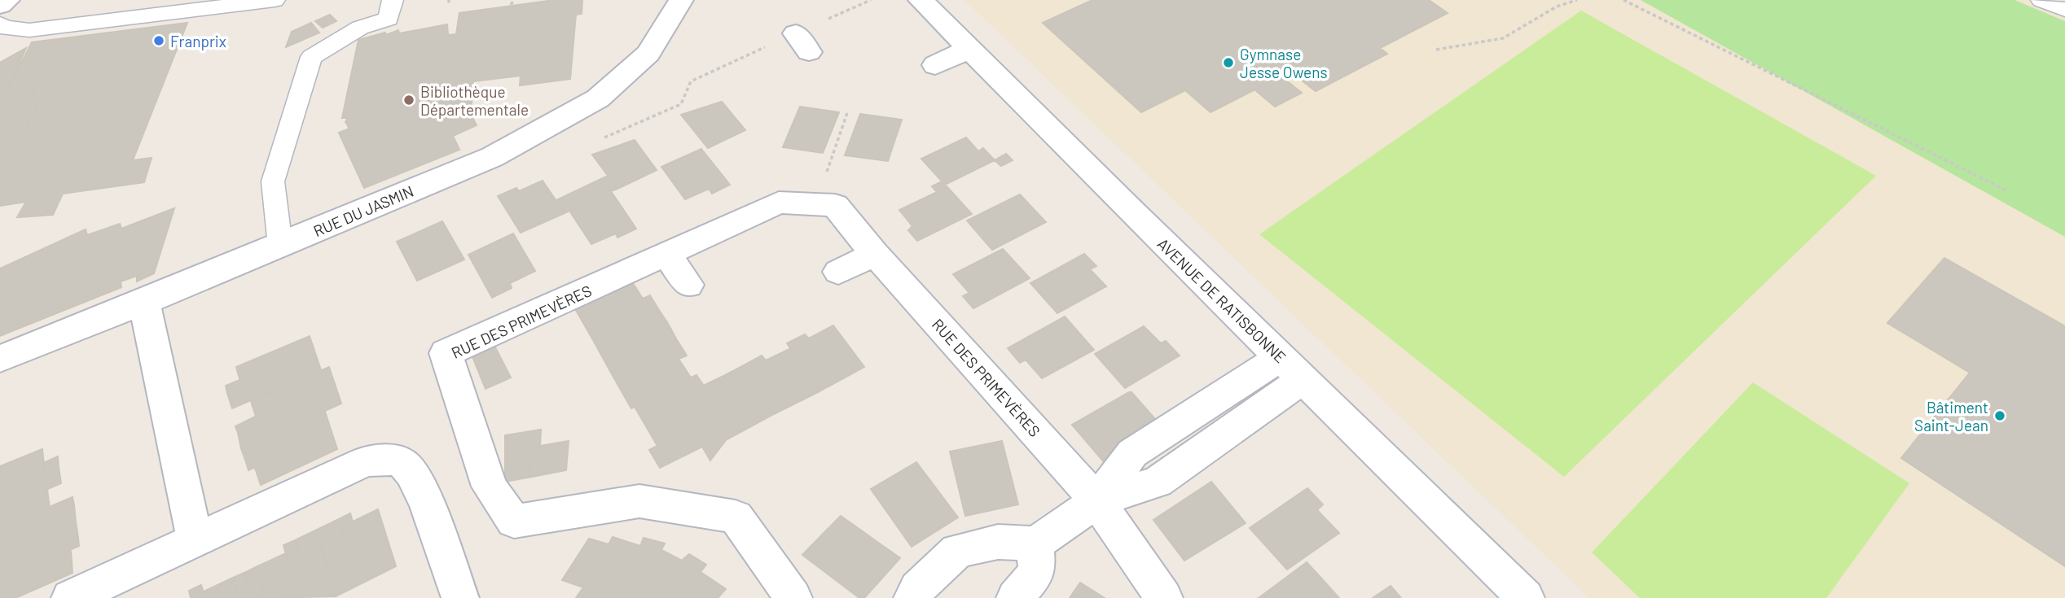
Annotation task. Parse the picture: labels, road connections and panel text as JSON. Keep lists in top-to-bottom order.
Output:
{
  "streets": {
    "street": ["RUE DU JASMIN", "AVENUE DE RATISBONNE", "RUE DES PRIMEVÈRES"]
  },
  "places": [
    "Franprix",
    "Gymnase Jesse Owens",
    "Bibliothèque Départementale",
    "Bâtiment Saint-Jean"
  ]
}
